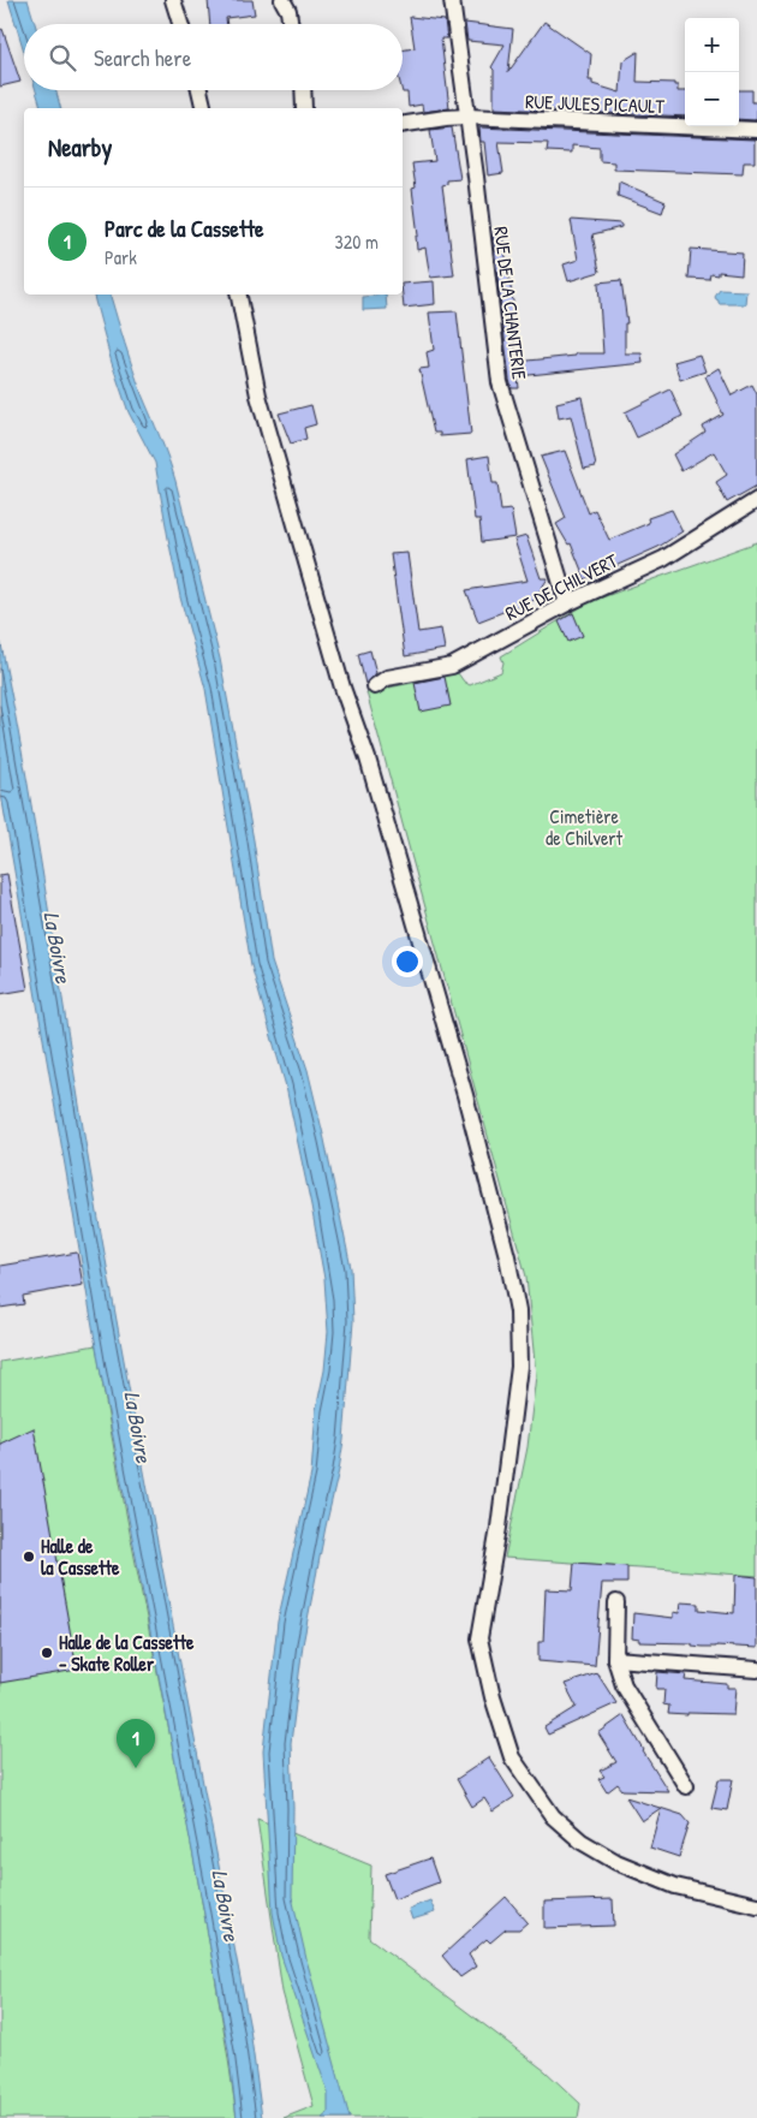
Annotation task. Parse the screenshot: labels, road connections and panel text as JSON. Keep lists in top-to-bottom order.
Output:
{
  "streets": {
    "street": ["RUE JULES PICAULT", "RUE DE LA CHANTERIE", "RUE DE CHILVERT"]
  },
  "crossings": [
    ["RUE JULES PICAULT", "RUE DE LA CHANTERIE"],
    ["RUE DE LA CHANTERIE", "RUE DE CHILVERT"]
  ],
  "water": ["La Boivre"],
  "parks": ["Cimetière de Chilvert"],
  "places": ["Halle de la Cassette", "Halle de la Cassette - Skate Roller"],
  "page": {
    "map_buttons": ["+", "−"],
    "search": "Search here",
    "heading": "Nearby",
    "list": [
      {
        "mark": "1",
        "name": "Parc de la Cassette",
        "note": "Park",
        "value": "320 m"
      }
    ],
    "pins": "1"
  }
}
